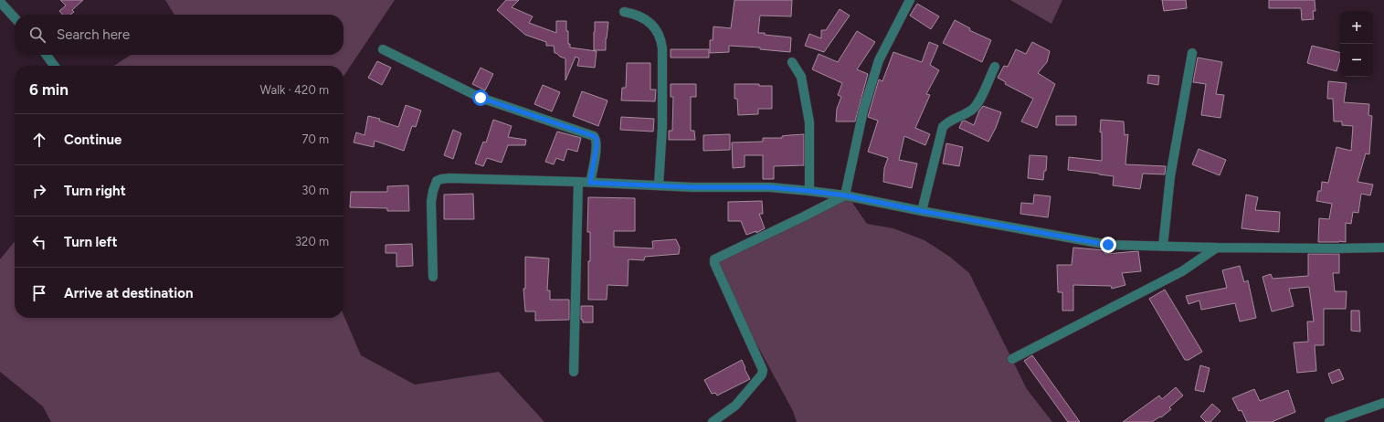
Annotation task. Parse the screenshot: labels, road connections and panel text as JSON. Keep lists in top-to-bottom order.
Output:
{
  "page": {
    "map_buttons": ["+", "−"],
    "search": "Search here",
    "heading": ["6 min", "Walk · 420 m"],
    "list": [
      ["Continue", "70 m"],
      ["Turn right", "30 m"],
      ["Turn left", "320 m"],
      "Arrive at destination"
    ]
  }
}
